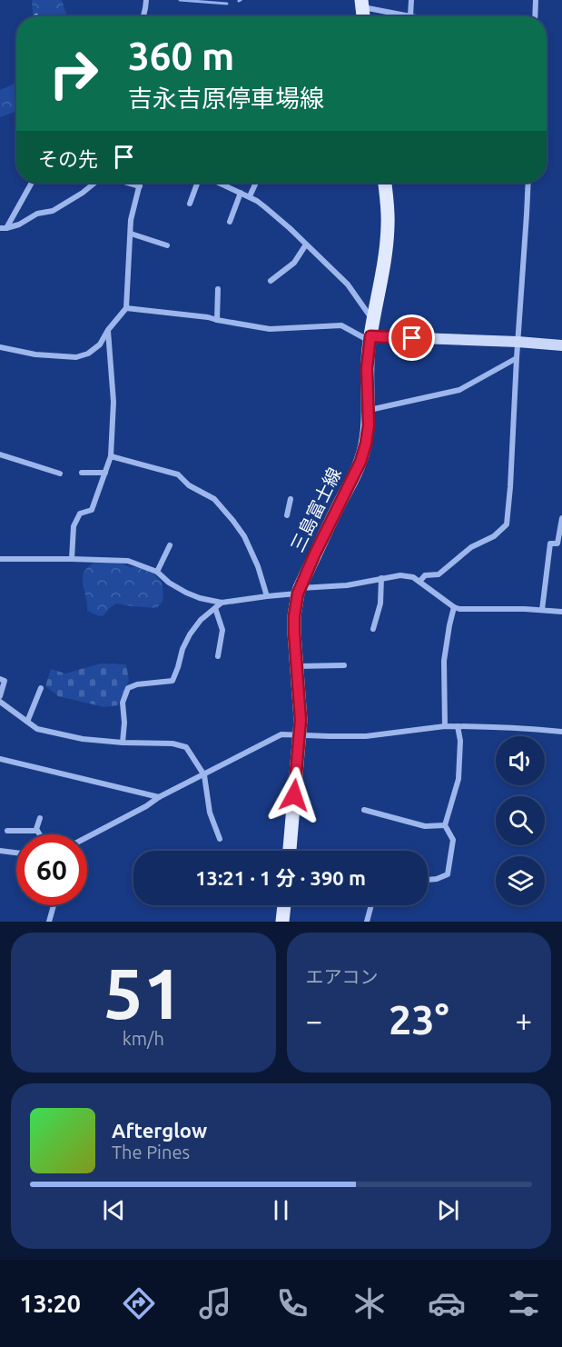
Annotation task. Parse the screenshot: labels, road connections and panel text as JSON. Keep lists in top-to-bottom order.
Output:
{
  "streets": {
    "main road": ["三島富士線"]
  },
  "page": {
    "turn": ["360 m", "吉永吉原停車場線"],
    "then": "その先",
    "limit": "60",
    "trip": "13:21 · 1 分 · 390 m",
    "tile": [
      ["51", "km/h"],
      "エアコン"
    ],
    "heat": ["−", "23°", "+"],
    "song": ["Afterglow", "The Pines"],
    "tabs": "13:20"
  }
}
